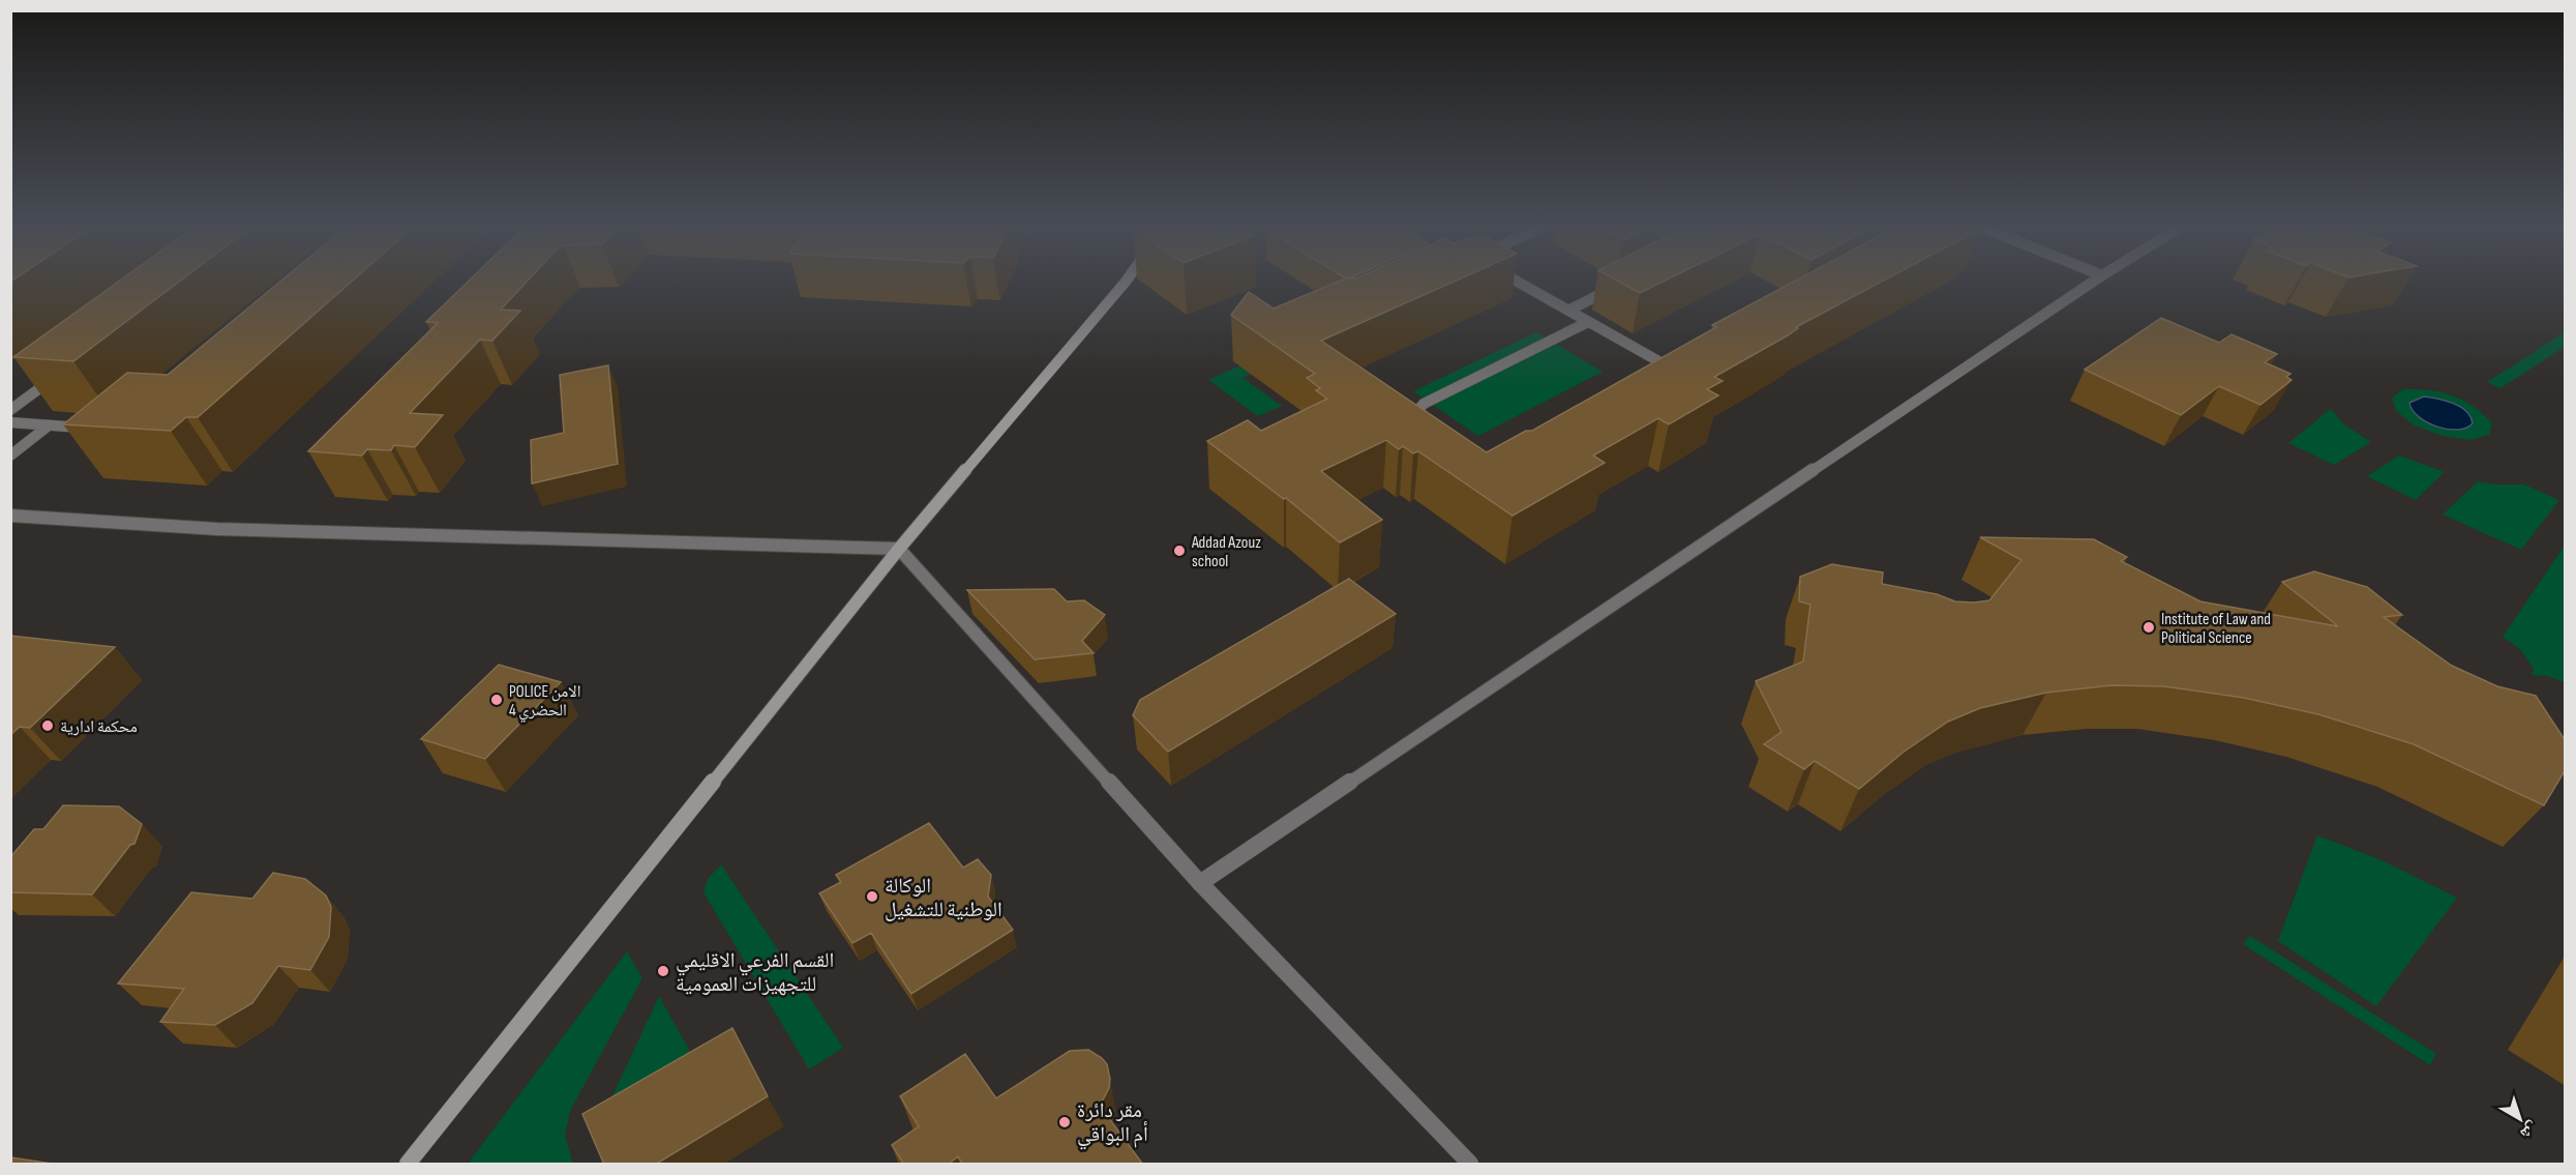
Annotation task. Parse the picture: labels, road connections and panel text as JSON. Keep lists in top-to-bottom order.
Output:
{
  "places": [
    "Addad Azouz school",
    "Institute of Law and Political Science",
    "POLICE الامن الحضري 4",
    "محكمة ادارية",
    "الوكالة الوطنية للتشغيل",
    "القسم الفرعي الاقليمي للتجهيزات العمومية",
    "مقر دائرة أم البواقي"
  ],
  "north": "bottom right"
}
